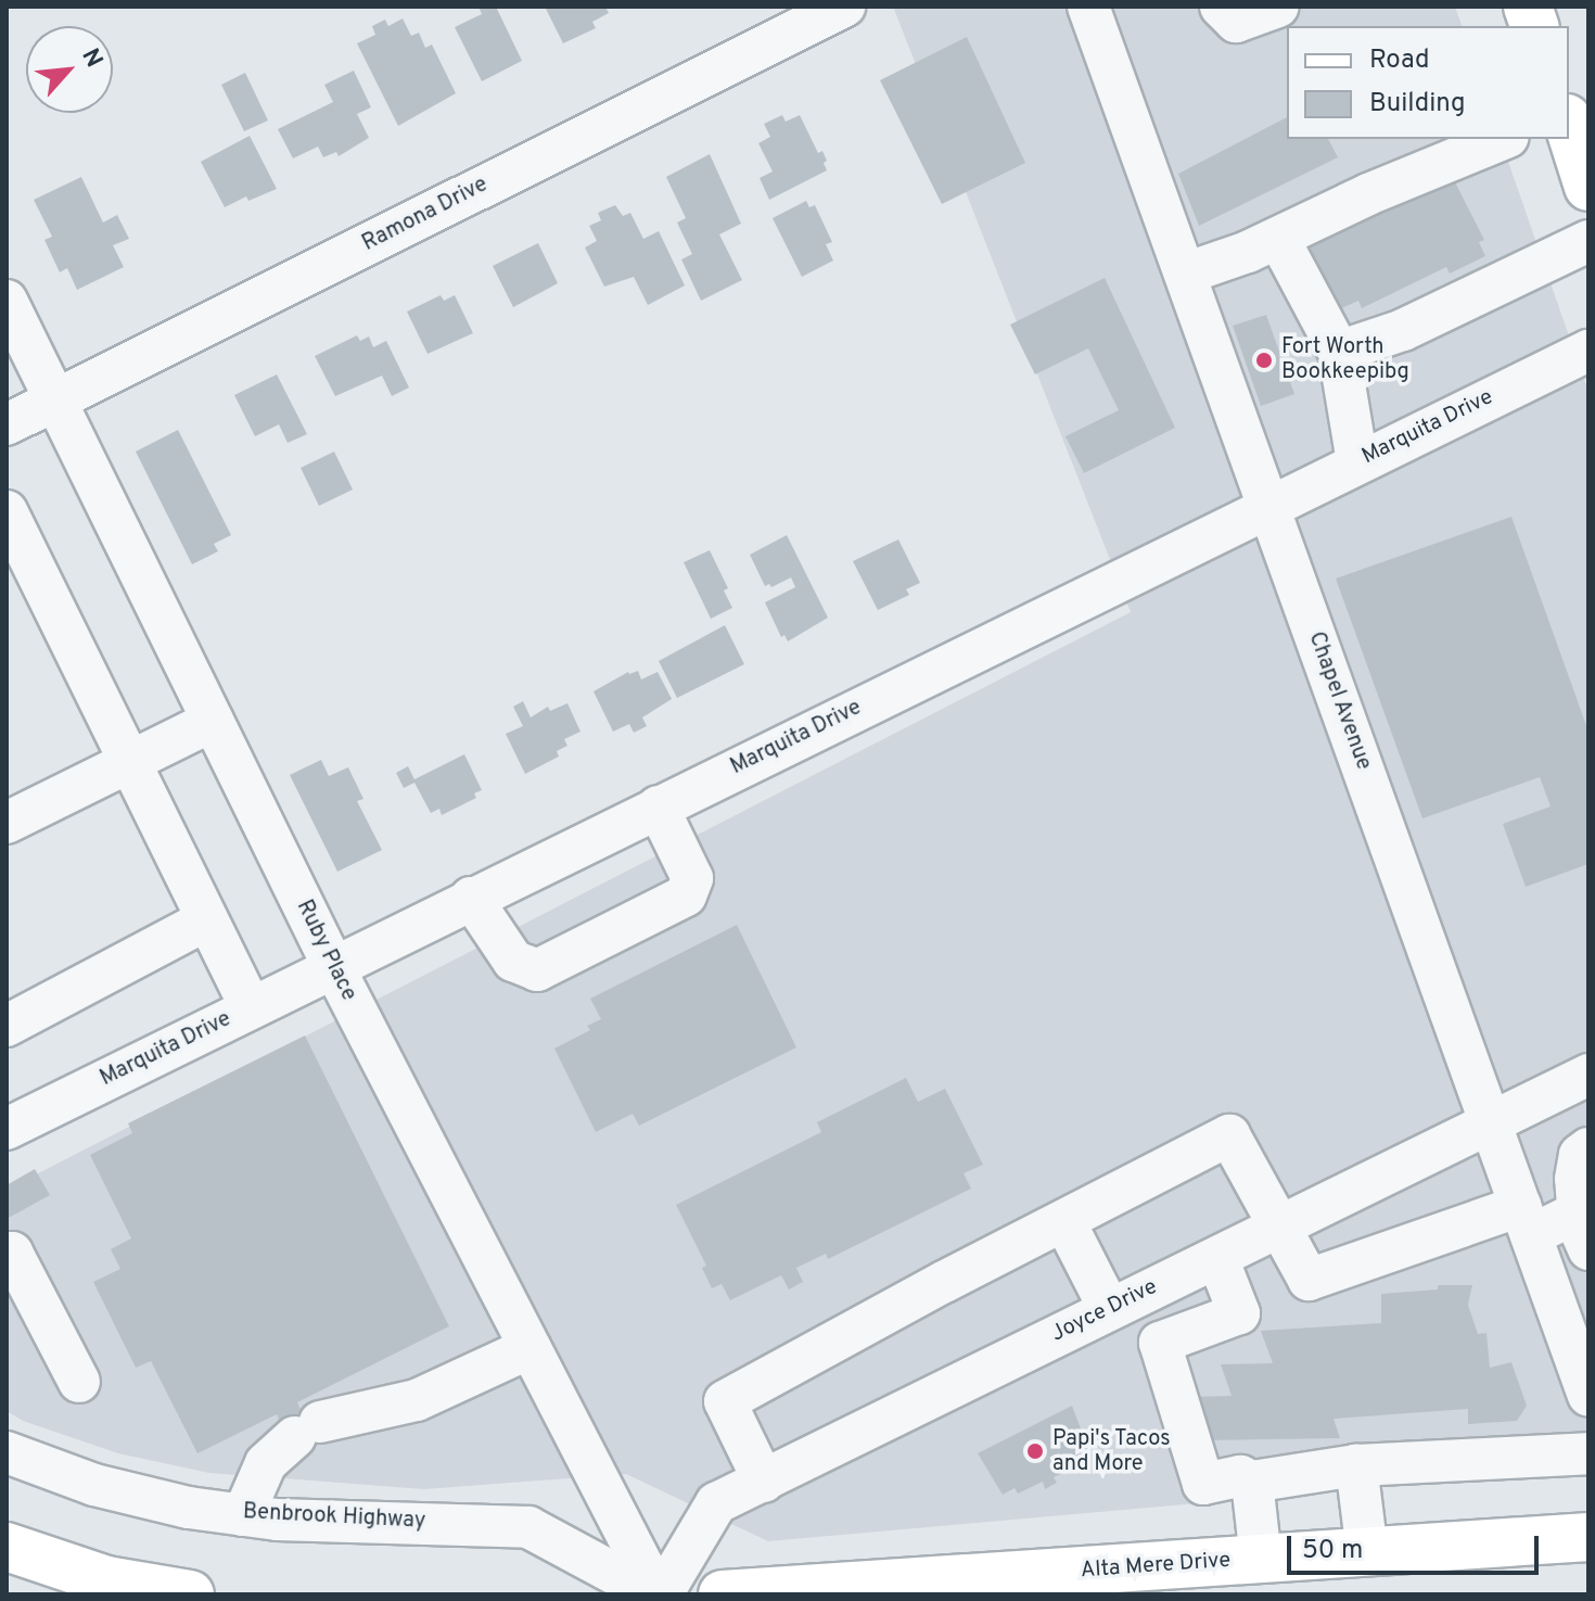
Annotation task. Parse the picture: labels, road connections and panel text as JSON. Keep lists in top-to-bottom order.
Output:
{
  "streets": {
    "main road": ["Alta Mere Drive"],
    "street": [
      "Ramona Drive",
      "Marquita Drive",
      "Chapel Avenue",
      "Ruby Place",
      "Joyce Drive",
      "Benbrook Highway"
    ]
  },
  "crossings": [
    ["Ramona Drive", "Ruby Place"],
    ["Marquita Drive", "Chapel Avenue"],
    ["Marquita Drive", "Ruby Place"],
    ["Chapel Avenue", "Joyce Drive"],
    ["Ruby Place", "Joyce Drive"],
    ["Ruby Place", "Benbrook Highway"],
    ["Joyce Drive", "Benbrook Highway"]
  ],
  "places": ["Fort Worth Bookkeepibg", "Papi's Tacos and More"],
  "legend": ["Road", "Building"],
  "scale_bar": "50 m",
  "north": "top right"
}
